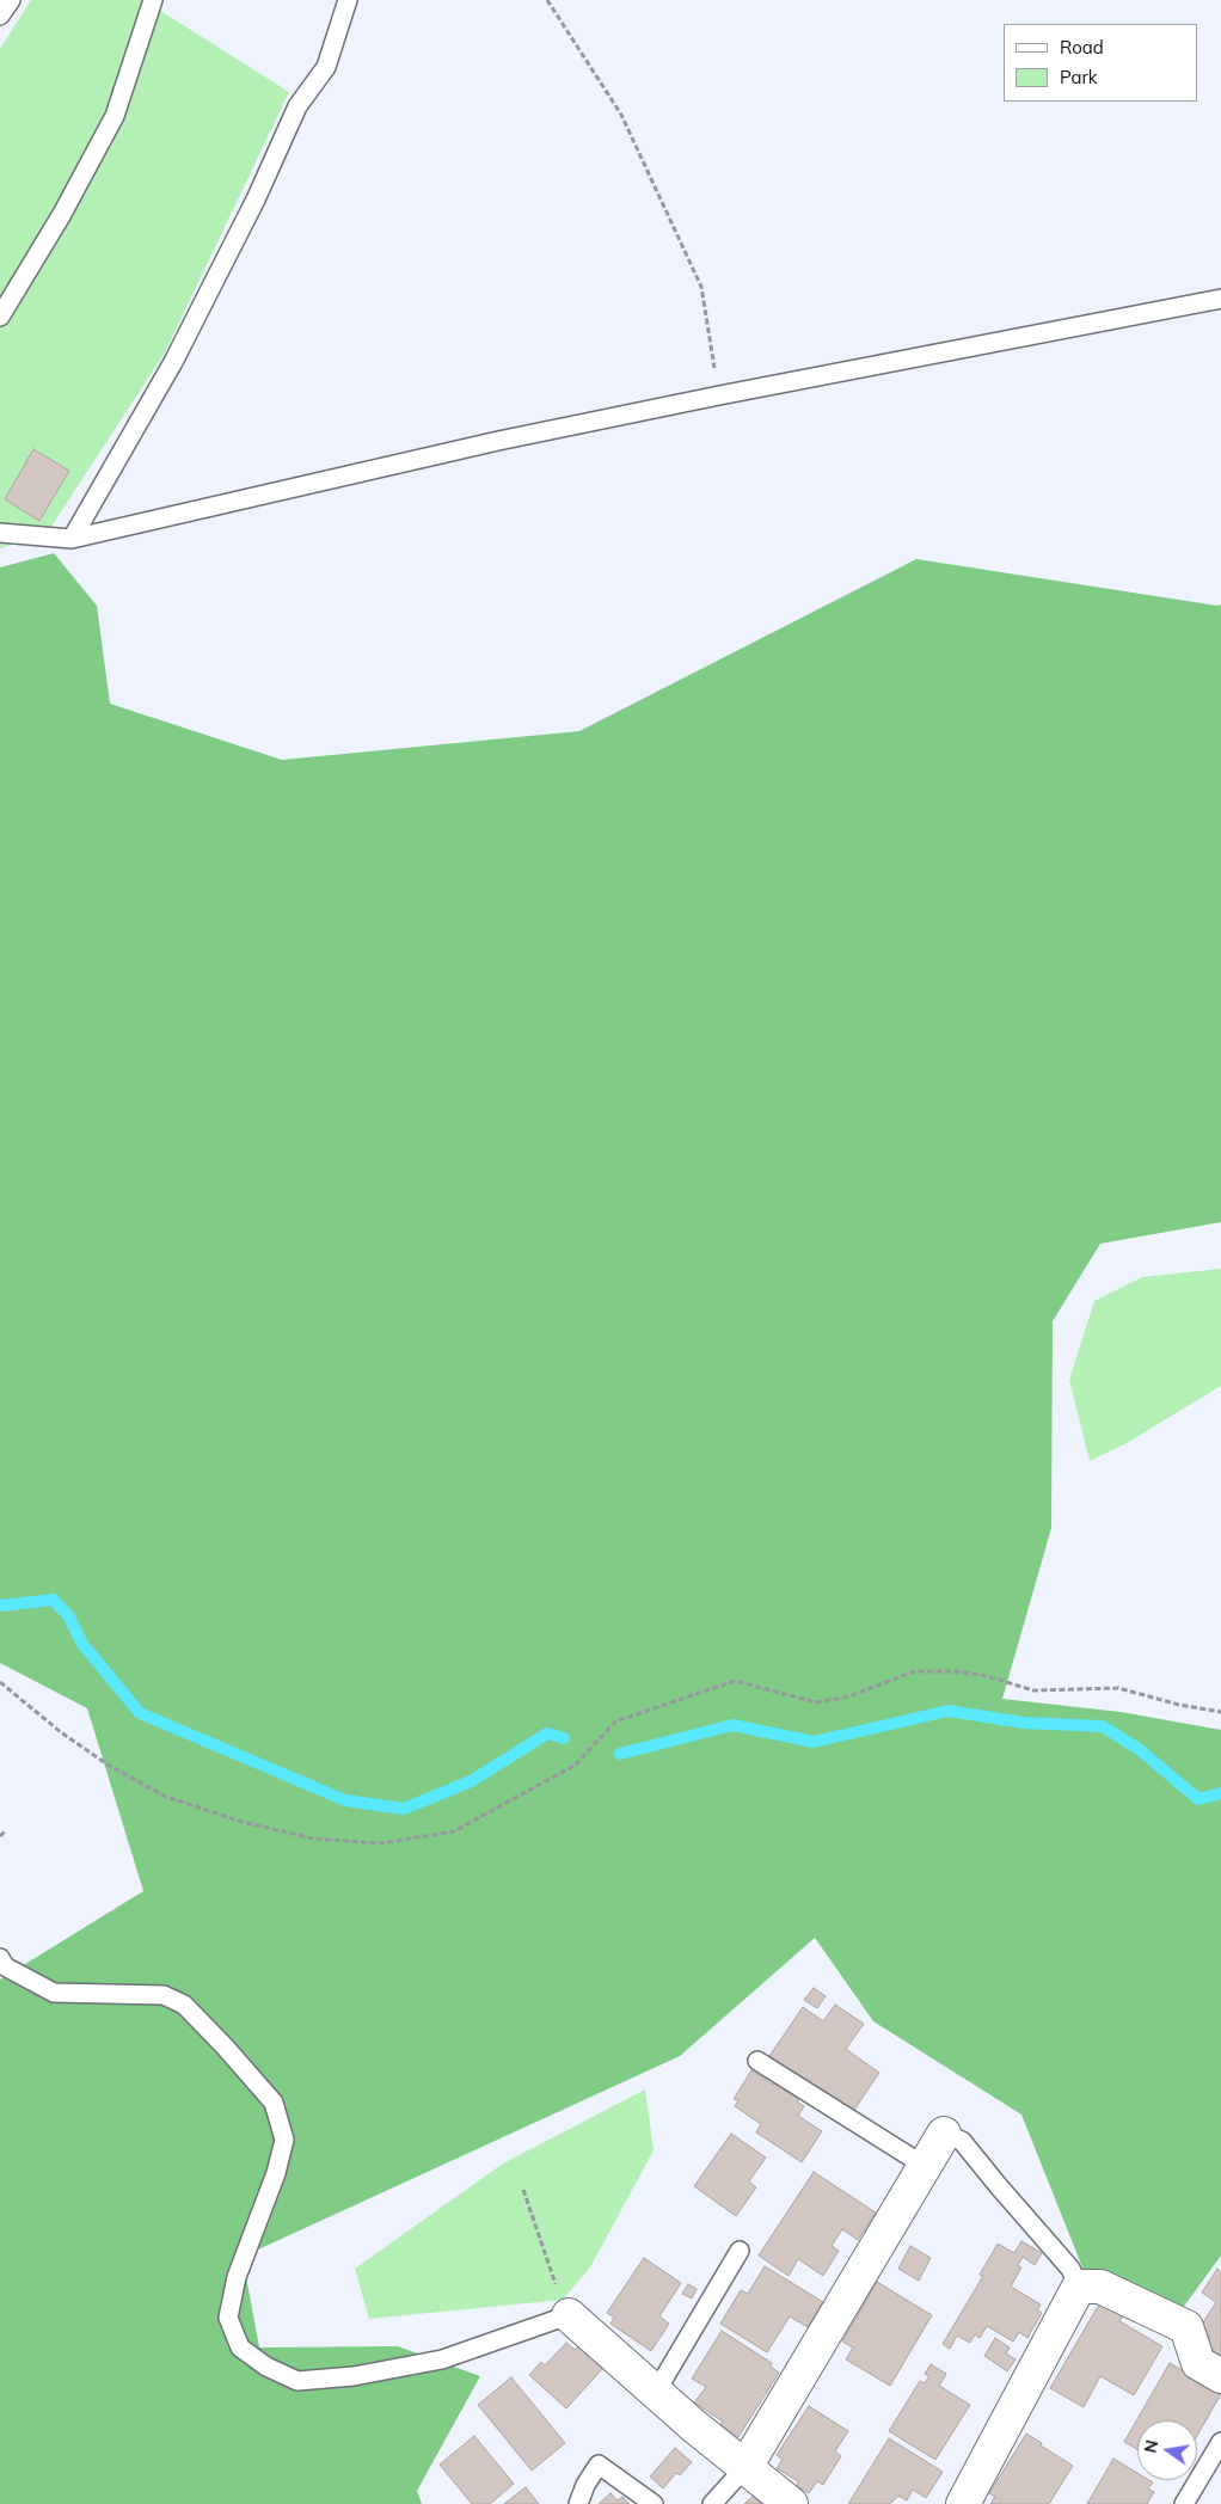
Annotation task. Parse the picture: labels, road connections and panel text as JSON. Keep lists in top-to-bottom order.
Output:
{
  "legend": ["Road", "Park"],
  "north": "left"
}
